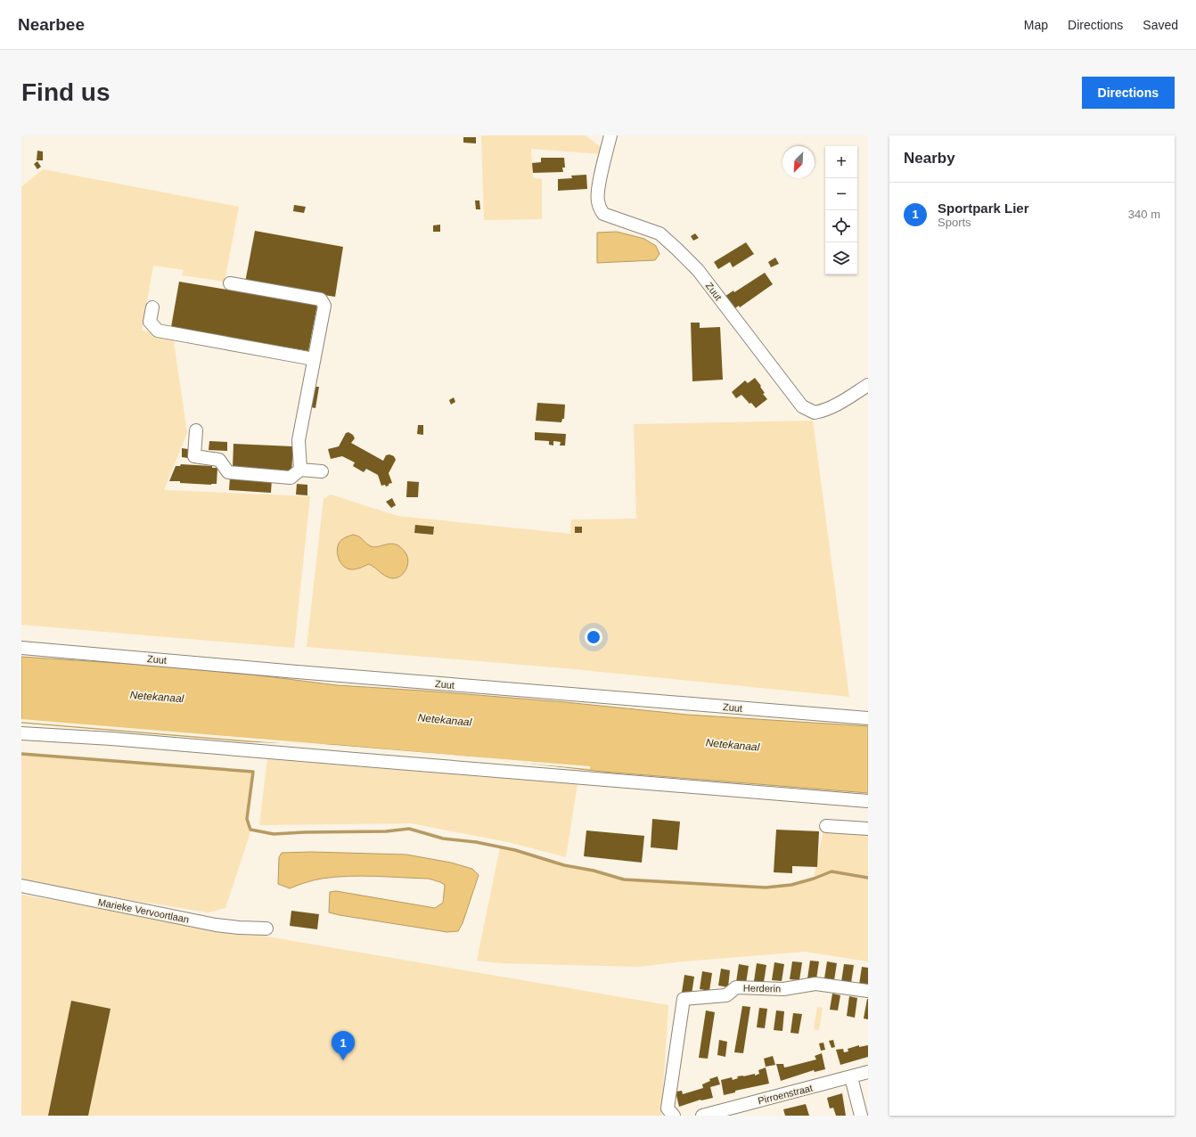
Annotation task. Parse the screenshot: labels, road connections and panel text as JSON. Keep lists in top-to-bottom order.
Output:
{
  "streets": {
    "street": [
      "Zuut",
      "Marieke Vervoortlaan",
      "Herderin",
      "Pirroenstraat"
    ]
  },
  "water": ["Netekanaal"],
  "north": "bottom left",
  "page": {
    "header": "Nearbee",
    "nav": ["Map", "Directions", "Saved"],
    "buttons": "Directions",
    "title": "Find us",
    "heading": "Nearby",
    "map_buttons": ["+", "−"],
    "list": [
      {
        "mark": "1",
        "name": "Sportpark Lier",
        "note": "Sports",
        "value": "340 m"
      }
    ],
    "pins": "1"
  }
}
